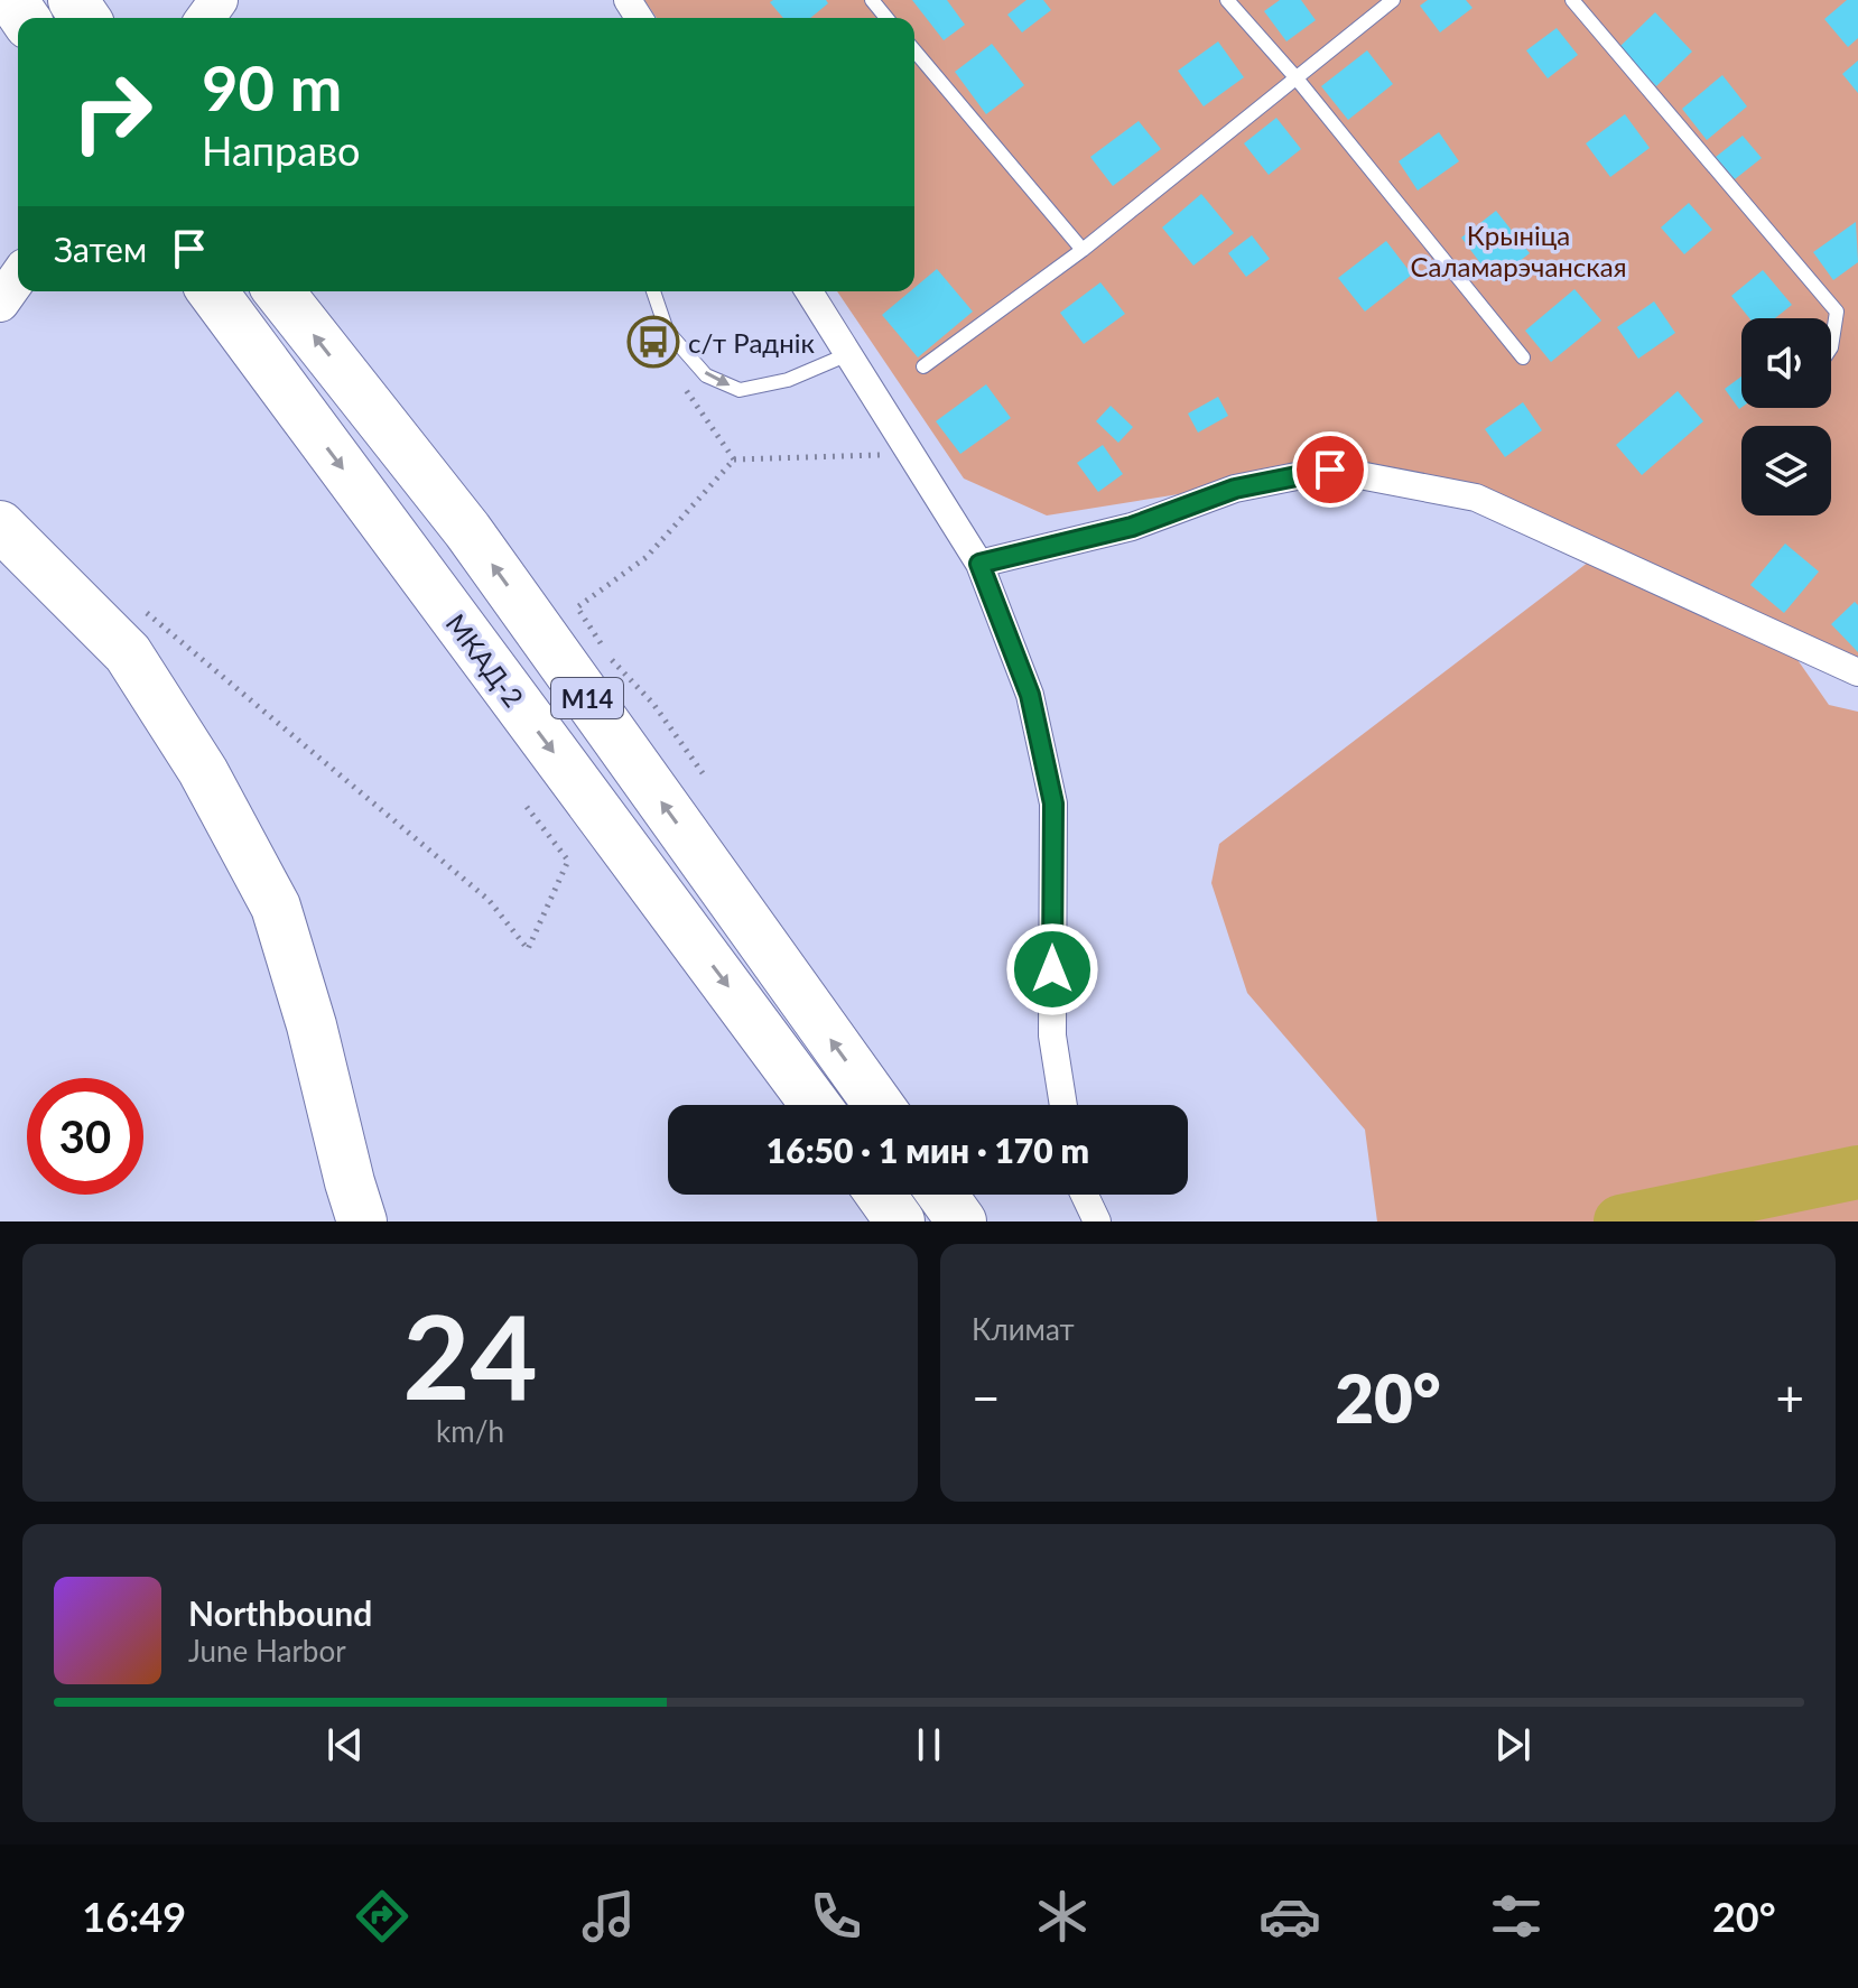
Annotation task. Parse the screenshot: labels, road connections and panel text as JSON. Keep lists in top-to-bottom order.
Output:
{
  "streets": {
    "highway": ["МКАД-2", "М14"]
  },
  "parks": ["Крыніца Саламарэчанская"],
  "places": {
    "bus stop": ["с/т Раднік"]
  },
  "page": {
    "turn": ["90 m", "Направо"],
    "then": "Затем",
    "limit": "30",
    "trip": "16:50 · 1 мин · 170 m",
    "tile": [
      ["24", "km/h"],
      "Климат"
    ],
    "heat": ["−", "20°", "+"],
    "song": ["Northbound", "June Harbor"],
    "tabs": ["16:49", "20°"]
  }
}
